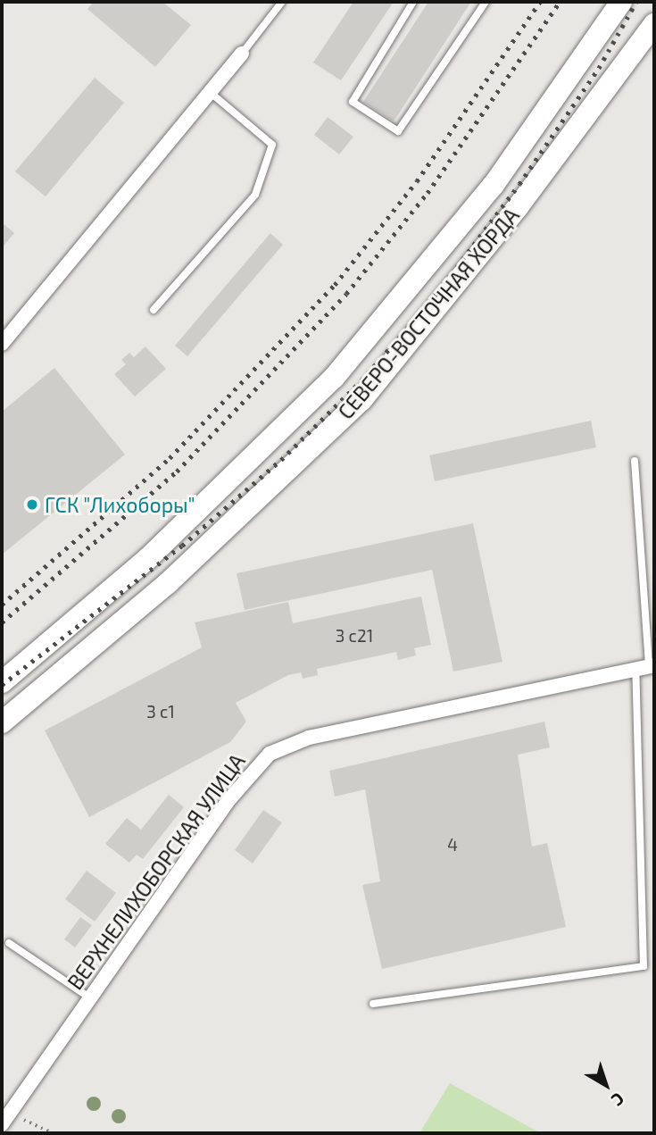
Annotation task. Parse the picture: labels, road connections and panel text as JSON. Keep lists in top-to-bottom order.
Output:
{
  "streets": {
    "main road": ["СЕВЕРО-ВОСТОЧНАЯ ХОРДА"],
    "street": ["ВЕРХНЕЛИХОБОРСКАЯ УЛИЦА"]
  },
  "places": ["ГСК \"Лихоборы\""],
  "house_numbers": ["3 с21", "3 с1", "4"],
  "north": "bottom right"
}
